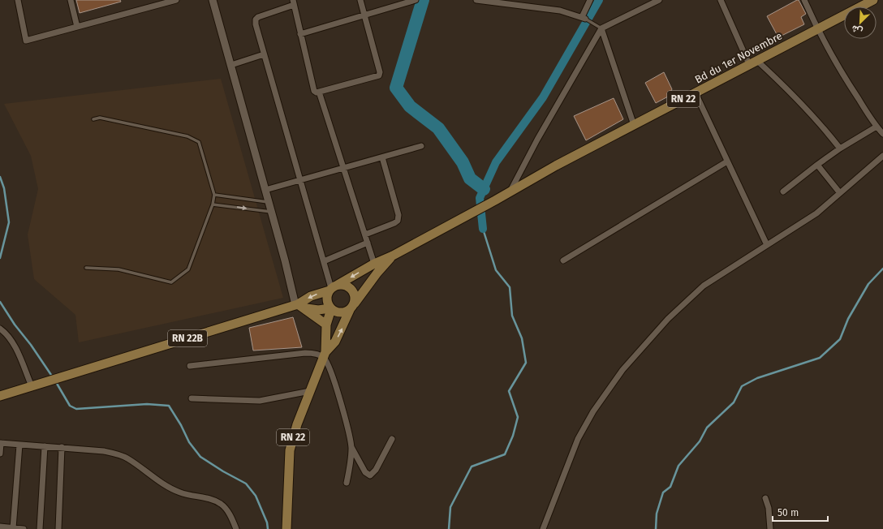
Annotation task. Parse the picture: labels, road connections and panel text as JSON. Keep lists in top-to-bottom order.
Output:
{
  "streets": {
    "main road": ["Bd du 1er Novembre", "RN 22", "RN 22B"]
  },
  "crossings": [
    ["Bd du 1er Novembre", "RN 22"],
    ["RN 22", "RN 22B"]
  ],
  "scale_bar": "50 m",
  "north": "bottom left"
}
